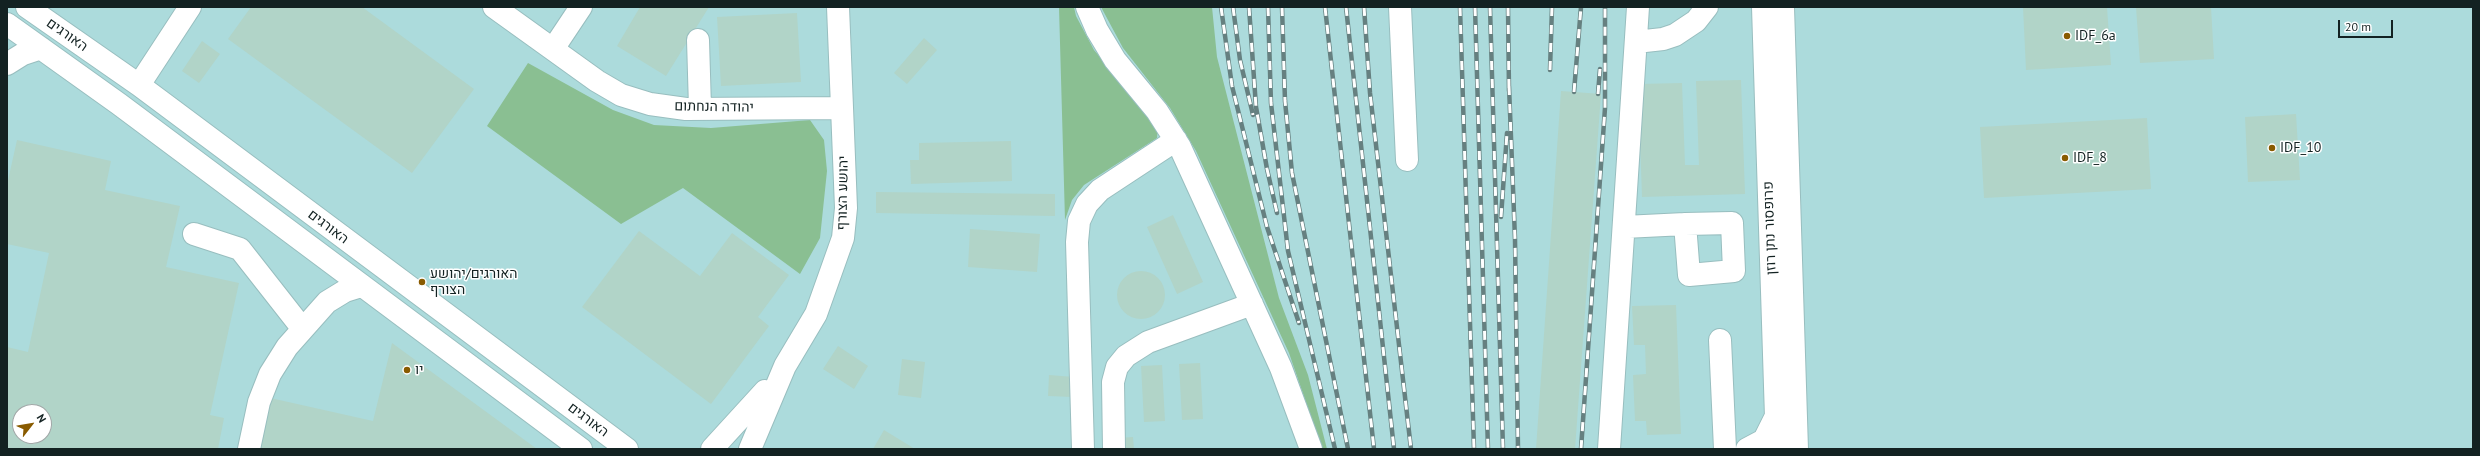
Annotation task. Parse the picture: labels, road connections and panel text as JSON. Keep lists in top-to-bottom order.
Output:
{
  "streets": {
    "street": [
      "האורגים",
      "יהודה הנחתום",
      "יהושע הצורף",
      "פרופסור נתן רוזן"
    ]
  },
  "crossings": [
    ["יהודה הנחתום", "יהושע הצורף"]
  ],
  "places": [
    "IDF_6a",
    "IDF_10",
    "IDF_8",
    "האורגים/יהושע הצורף",
    "יו"
  ],
  "scale_bar": "20 m",
  "north": "top right"
}
